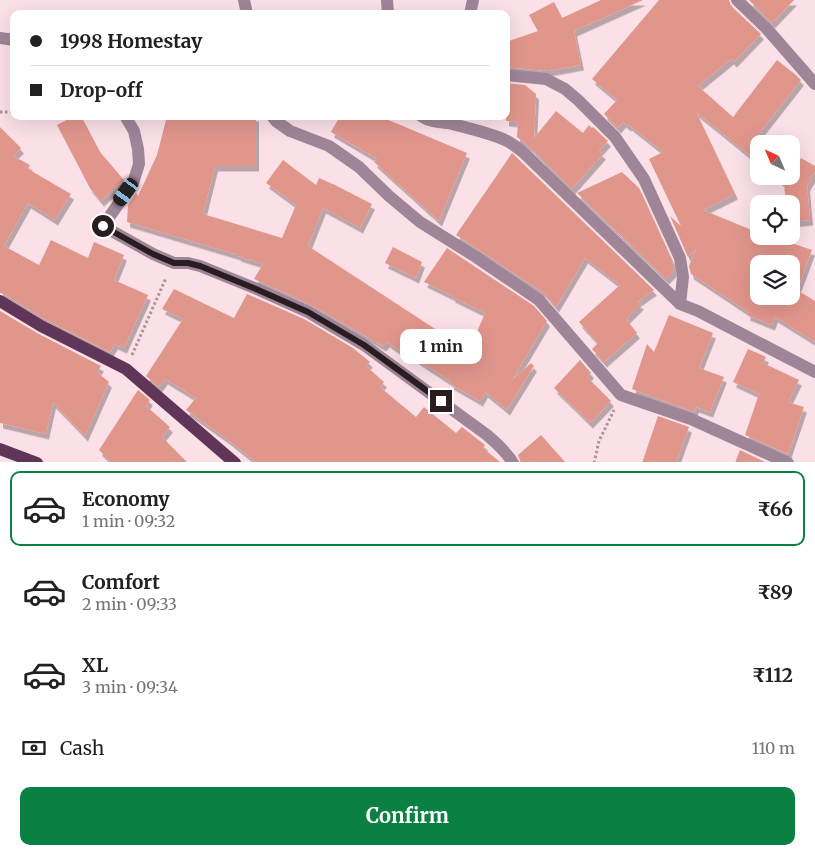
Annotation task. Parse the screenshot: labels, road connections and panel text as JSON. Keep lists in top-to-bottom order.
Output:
{
  "north": "top left",
  "page": {
    "banner": ["1998 Homestay", "Drop-off"],
    "bubble": "1 min",
    "list": [
      {
        "name": "Economy",
        "note": "1 min · 09:32",
        "value": "₹66"
      },
      {
        "name": "Comfort",
        "note": "2 min · 09:33",
        "value": "₹89"
      },
      {
        "name": "XL",
        "note": "3 min · 09:34",
        "value": "₹112"
      }
    ],
    "pay": ["Cash", "110 m"],
    "buttons": "Confirm"
  }
}
